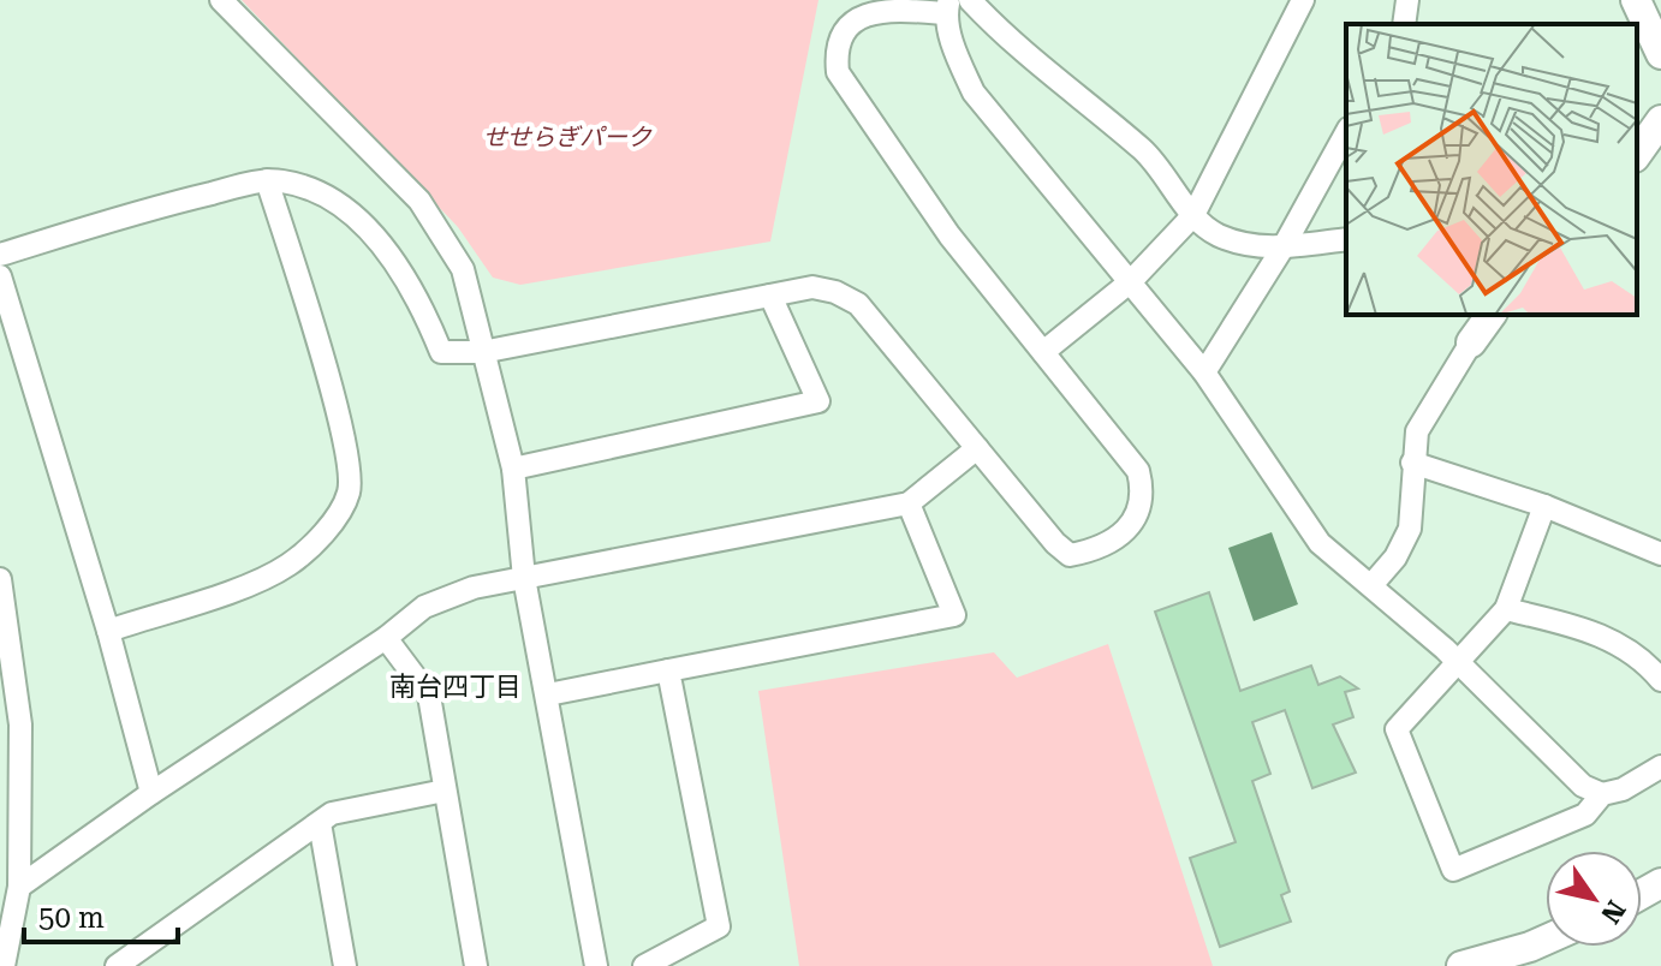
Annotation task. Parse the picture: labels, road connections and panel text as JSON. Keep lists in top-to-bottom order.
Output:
{
  "districts": ["南台四丁目"],
  "parks": ["せせらぎパーク"],
  "scale_bar": "50 m",
  "north": "bottom right"
}
